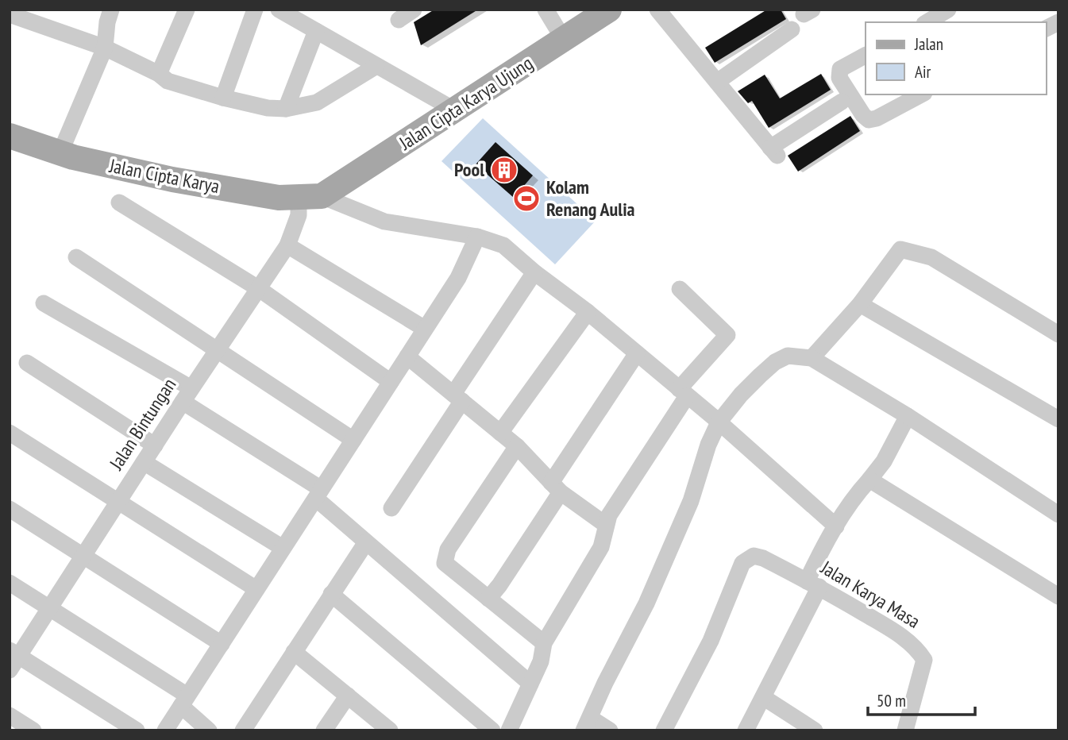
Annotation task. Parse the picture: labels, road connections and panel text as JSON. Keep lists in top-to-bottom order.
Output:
{
  "streets": {
    "main road": ["Jalan Cipta Karya Ujung", "Jalan Cipta Karya"],
    "street": ["Jalan Bintungan", "Jalan Karya Masa"]
  },
  "crossings": [
    ["Jalan Cipta Karya Ujung", "Jalan Cipta Karya"],
    ["Jalan Cipta Karya Ujung", "Jalan Bintungan"],
    ["Jalan Cipta Karya", "Jalan Bintungan"]
  ],
  "places": {
    "building": ["Pool"],
    "sports": ["Kolam Renang Aulia"]
  },
  "legend": ["Jalan", "Air"],
  "scale_bar": "50 m"
}
